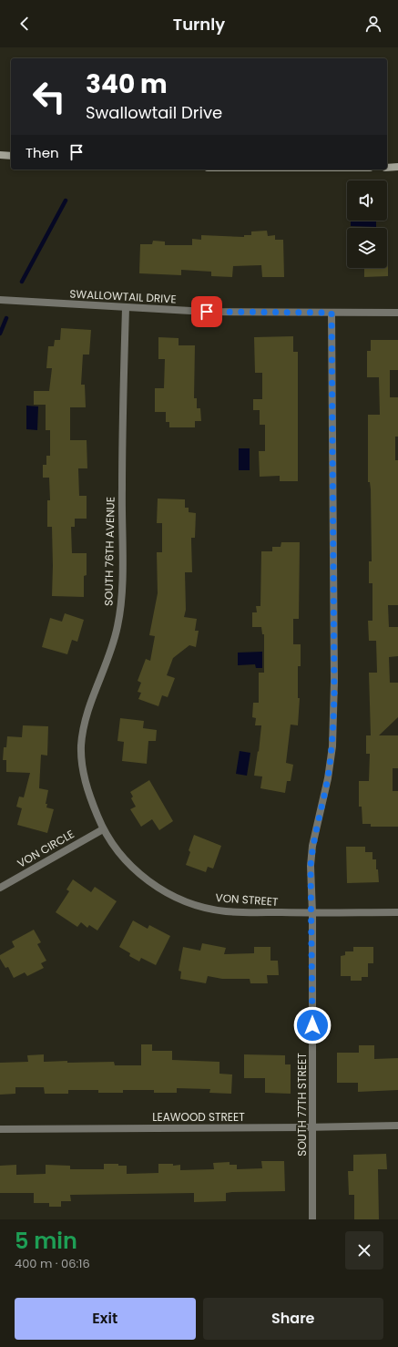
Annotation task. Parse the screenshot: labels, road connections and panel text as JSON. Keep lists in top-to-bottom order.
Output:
{
  "streets": {
    "street": [
      "SWALLOWTAIL DRIVE",
      "SOUTH 76TH AVENUE",
      "VON CIRCLE",
      "VON STREET",
      "SOUTH 77TH STREET",
      "LEAWOOD STREET"
    ]
  },
  "crossings": [
    ["SWALLOWTAIL DRIVE", "SOUTH 76TH AVENUE"],
    ["SWALLOWTAIL DRIVE", "SOUTH 77TH STREET"],
    ["SOUTH 76TH AVENUE", "VON CIRCLE"],
    ["SOUTH 76TH AVENUE", "VON STREET"],
    ["VON CIRCLE", "VON STREET"],
    ["VON STREET", "SOUTH 77TH STREET"],
    ["SOUTH 77TH STREET", "LEAWOOD STREET"]
  ],
  "page": {
    "header": "Turnly",
    "turn": ["340 m", "Swallowtail Drive"],
    "then": "Then",
    "heading": ["5 min", "400 m · 06:16"],
    "buttons": ["Exit", "Share"]
  }
}
